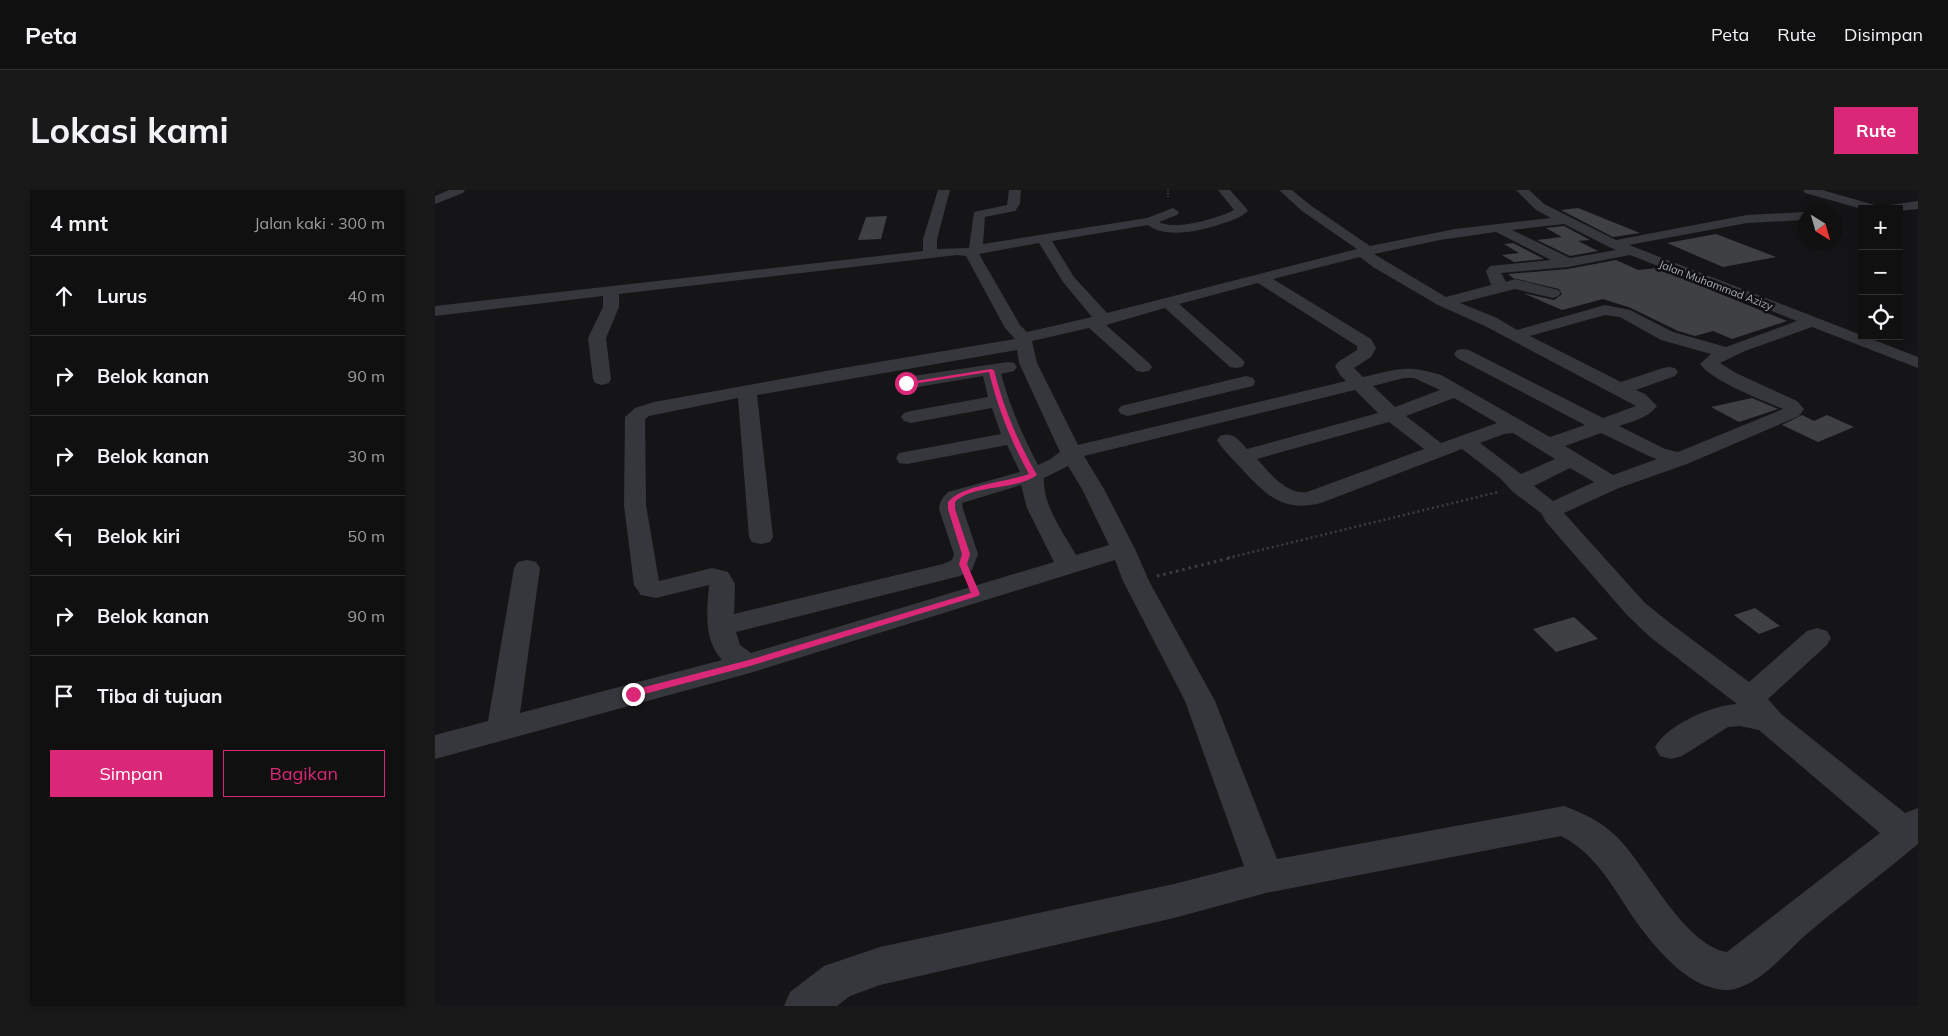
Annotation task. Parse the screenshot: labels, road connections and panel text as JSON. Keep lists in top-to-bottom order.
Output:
{
  "streets": {
    "street": ["Jalan Muhammad Azizy"]
  },
  "north": "bottom right",
  "page": {
    "header": "Peta",
    "nav": ["Peta", "Rute", "Disimpan"],
    "buttons": [
      "Rute",
      ["Simpan", "Bagikan"]
    ],
    "title": "Lokasi kami",
    "heading": ["4 mnt", "Jalan kaki · 300 m"],
    "map_buttons": ["+", "−"],
    "list": [
      ["Lurus", "40 m"],
      ["Belok kanan", "90 m"],
      ["Belok kanan", "30 m"],
      ["Belok kiri", "50 m"],
      ["Belok kanan", "90 m"],
      "Tiba di tujuan"
    ]
  }
}
